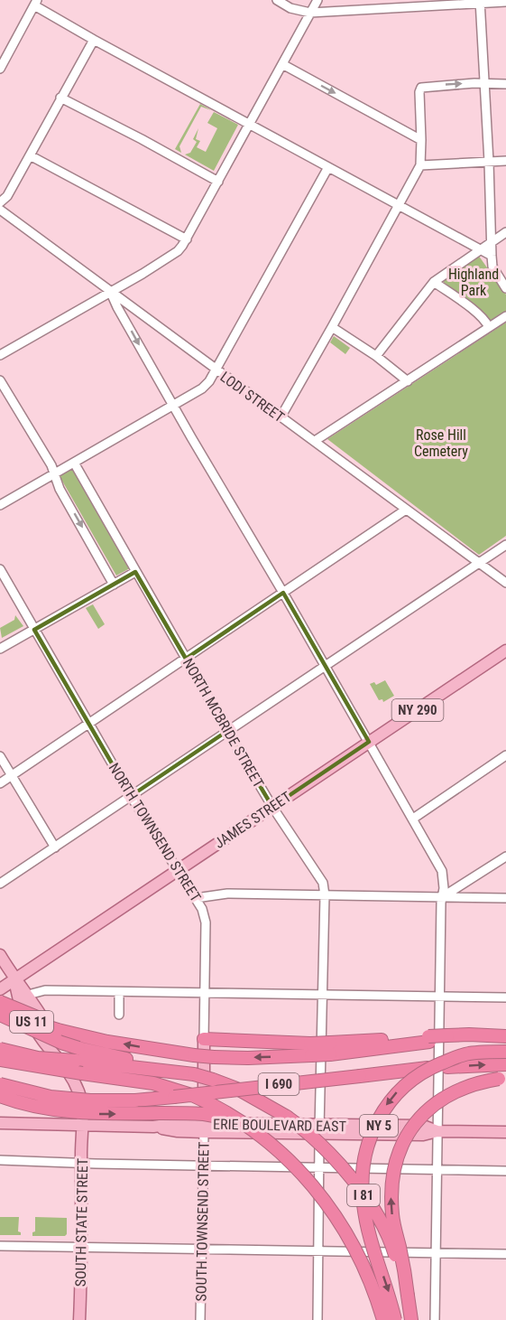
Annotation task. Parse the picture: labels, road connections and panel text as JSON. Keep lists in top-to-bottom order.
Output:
{
  "streets": {
    "highway": ["I 690", "I 81"],
    "main road": [
      "NY 290",
      "JAMES STREET",
      "NORTH TOWNSEND STREET",
      "US 11",
      "ERIE BOULEVARD EAST",
      "NY 5",
      "SOUTH STATE STREET"
    ],
    "street": ["LODI STREET", "NORTH MCBRIDE STREET", "SOUTH TOWNSEND STREET"]
  },
  "crossings": [
    ["NORTH MCBRIDE STREET", "JAMES STREET"],
    ["NORTH MCBRIDE STREET", "ERIE BOULEVARD EAST"],
    ["JAMES STREET", "NORTH TOWNSEND STREET"],
    ["JAMES STREET", "US 11"],
    ["NORTH TOWNSEND STREET", "ERIE BOULEVARD EAST"],
    ["NORTH TOWNSEND STREET", "SOUTH TOWNSEND STREET"],
    ["US 11", "ERIE BOULEVARD EAST"],
    ["US 11", "SOUTH STATE STREET"],
    ["ERIE BOULEVARD EAST", "SOUTH TOWNSEND STREET"],
    ["ERIE BOULEVARD EAST", "SOUTH STATE STREET"]
  ],
  "parks": ["Highland Park", "Rose Hill Cemetery"]
}
